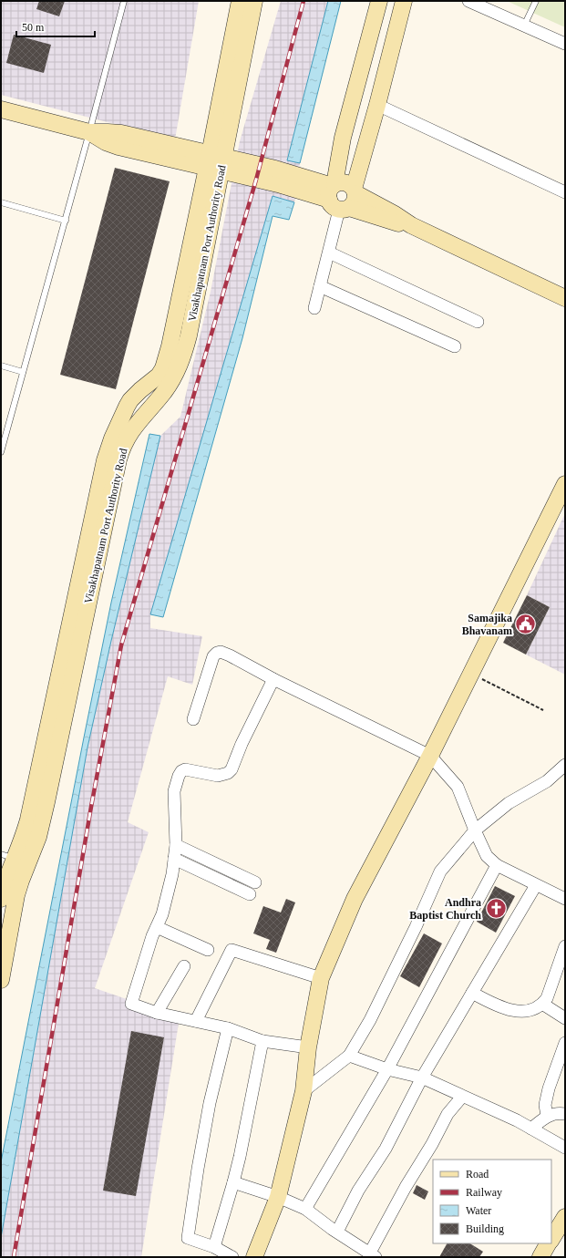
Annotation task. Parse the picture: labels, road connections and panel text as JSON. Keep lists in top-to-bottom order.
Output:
{
  "streets": {
    "main road": ["Visakhapatnam Port Authority Road"]
  },
  "places": {
    "public building": ["Samajika Bhavanam"],
    "church": ["Andhra Baptist Church"]
  },
  "legend": [
    "Road",
    "Railway",
    "Water",
    "Building"
  ],
  "scale_bar": "50 m"
}
